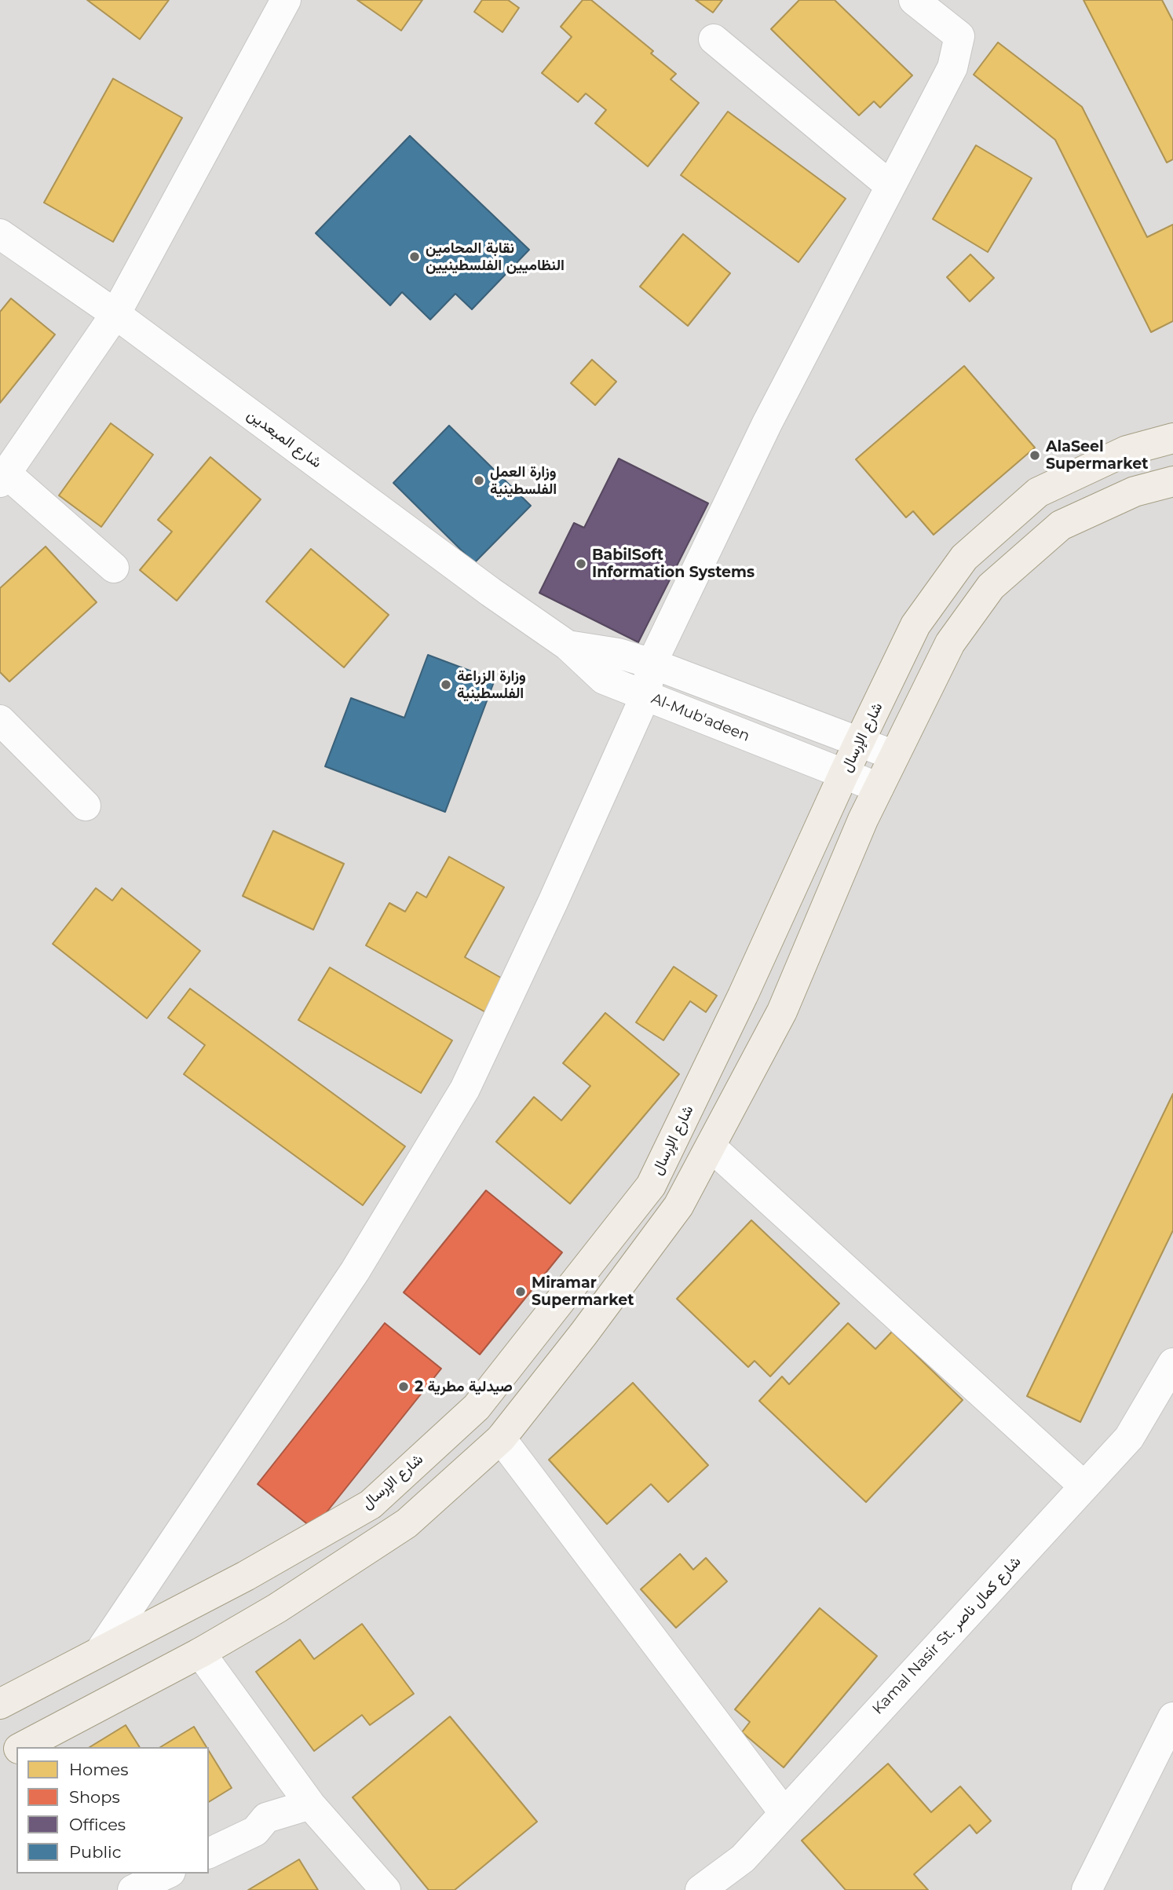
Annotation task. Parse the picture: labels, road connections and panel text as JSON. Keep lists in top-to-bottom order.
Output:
{
  "streets": {
    "main road": ["شارع الإرسال"],
    "street": ["شارع المبعدين", "Al-Mub'adeen", "Kamal Nasir St. شارع كمال ناصر"]
  },
  "crossings": [
    ["شارع المبعدين", "Al-Mub'adeen"],
    ["Al-Mub'adeen", "شارع الإرسال"]
  ],
  "places": [
    "نقابة المحامين النظاميين الفلسطينيين",
    "AlaSeel Supermarket",
    "وزارة العمل الفلسطينية",
    "BabilSoft Information Systems",
    "وزارة الزراعة الفلسطينية",
    "Miramar Supermarket",
    "صيدلية مطرية 2"
  ],
  "legend": [
    "Homes",
    "Shops",
    "Offices",
    "Public"
  ]
}
